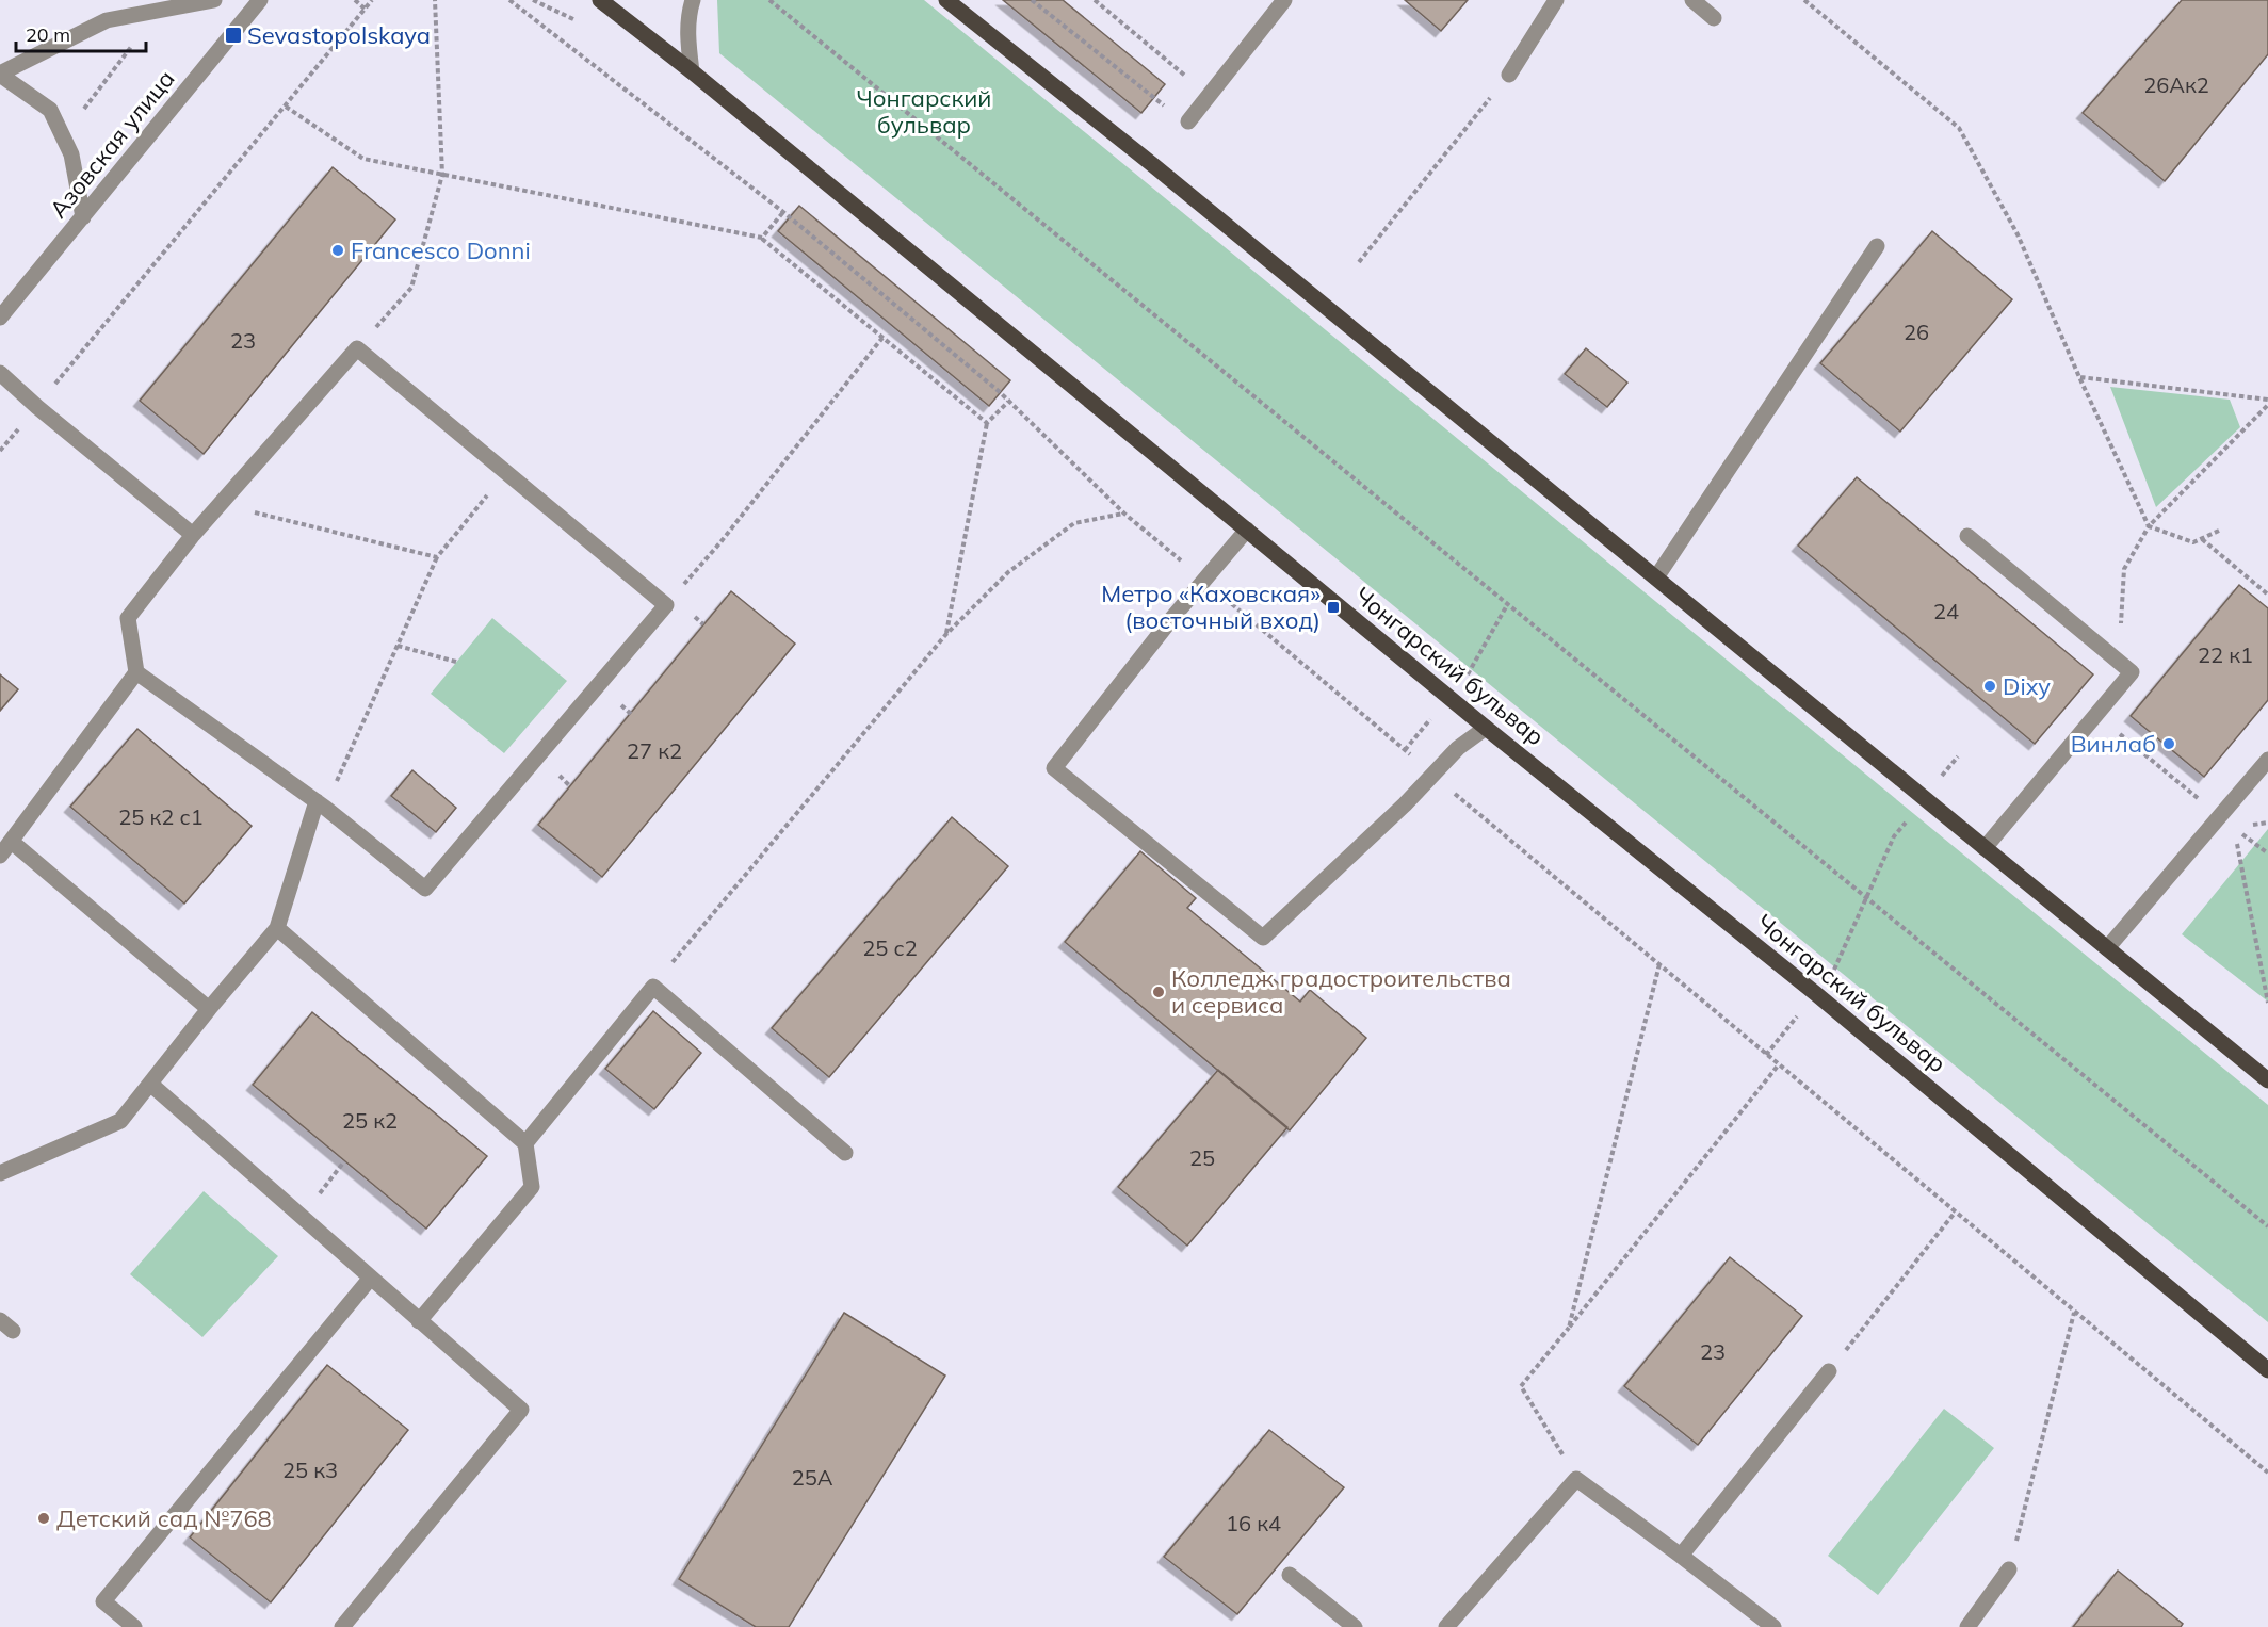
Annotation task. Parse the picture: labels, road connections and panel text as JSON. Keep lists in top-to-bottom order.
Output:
{
  "streets": {
    "main road": ["Чонгарский бульвар"],
    "street": ["Азовская улица"]
  },
  "parks": ["Чонгарский бульвар"],
  "places": {
    "transit": ["Sevastopolskaya", "Метро «Каховская» (восточный вход)"],
    "other": [
      "Francesco Donni",
      "Dixy",
      "Винлаб",
      "Колледж градостроительства и сервиса",
      "Детский сад №768"
    ]
  },
  "house_numbers": [
    "26Ак2",
    "26",
    "23",
    "24",
    "22 к1",
    "27 к2",
    "25 к2 с1",
    "25 с2",
    "25 к2",
    "25",
    "23",
    "25 к3",
    "25А",
    "16 к4"
  ],
  "scale_bar": "20 m"
}
